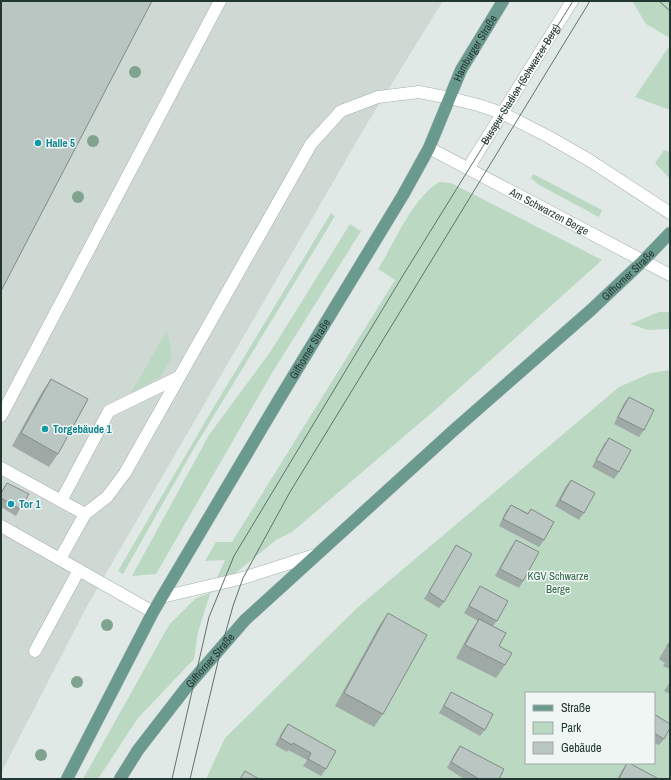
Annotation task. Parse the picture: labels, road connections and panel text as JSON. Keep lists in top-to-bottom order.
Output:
{
  "streets": {
    "main road": ["Hamburger Straße", "Gifhorner Straße"],
    "street": ["Busspur Stadion (Schwarzer Berg)", "Am Schwarzen Berge"]
  },
  "crossings": [
    ["Hamburger Straße", "Gifhorner Straße"],
    ["Busspur Stadion (Schwarzer Berg)", "Am Schwarzen Berge"],
    ["Am Schwarzen Berge", "Gifhorner Straße"]
  ],
  "parks": ["KGV Schwarze Berge"],
  "places": ["Halle 5", "Torgebäude 1", "Tor 1"],
  "legend": ["Straße", "Park", "Gebäude"]
}
